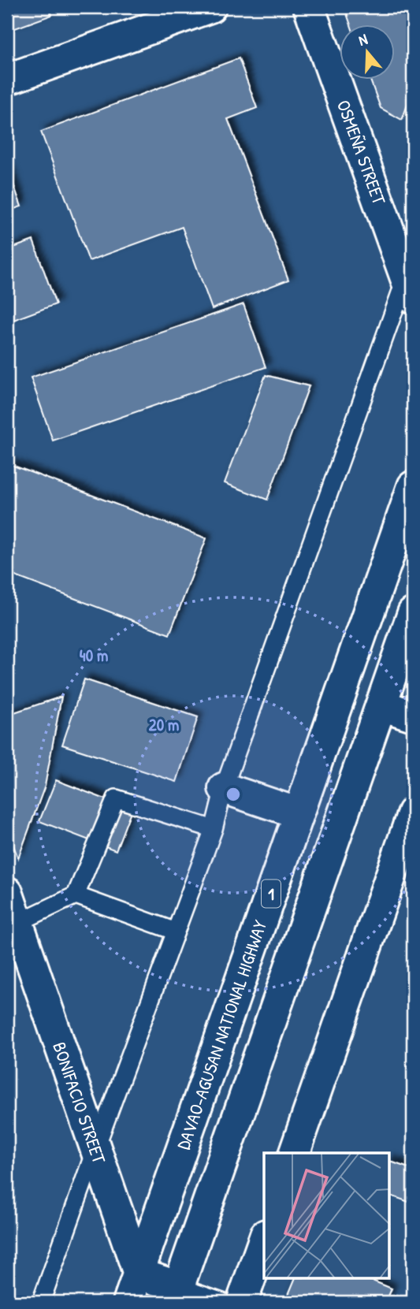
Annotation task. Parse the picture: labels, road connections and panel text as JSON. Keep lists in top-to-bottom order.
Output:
{
  "streets": {
    "main road": [
      "OSMEÑA STREET",
      "1",
      "DAVAO-AGUSAN NATIONAL HIGHWAY",
      "BONIFACIO STREET"
    ]
  },
  "crossings": [
    ["DAVAO-AGUSAN NATIONAL HIGHWAY", "BONIFACIO STREET"]
  ],
  "north": "top",
  "rings": ["40 m", "20 m"]
}
